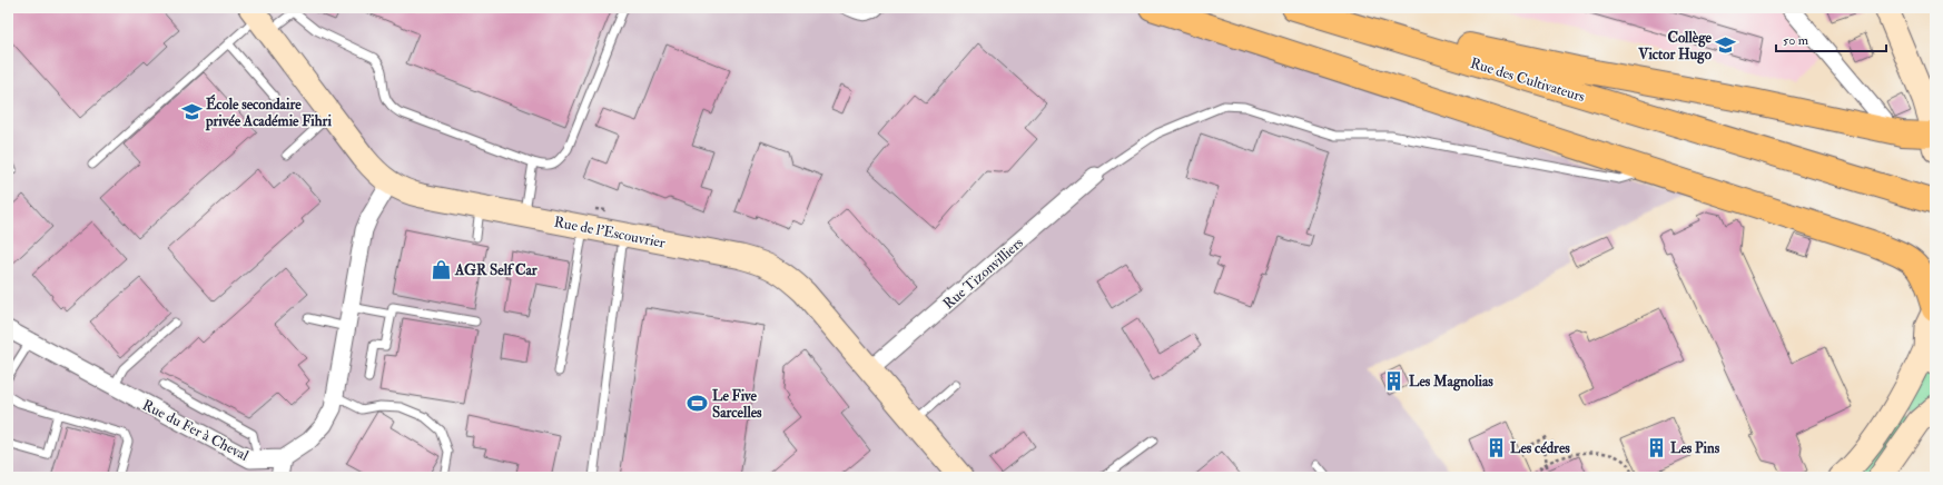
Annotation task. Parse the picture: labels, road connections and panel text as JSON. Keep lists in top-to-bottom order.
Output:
{
  "streets": {
    "main road": ["Rue des Cultivateurs"],
    "street": ["Rue de l'Escouvrier", "Rue Tizonvilliers", "Rue du Fer à Cheval"]
  },
  "crossings": [
    ["Rue de l'Escouvrier", "Rue Tizonvilliers"]
  ],
  "places": {
    "school or university": ["Collège Victor Hugo", "École secondaire privée Académie Fihri"],
    "shop": ["AGR Self Car"],
    "building": ["Les Magnolias", "Les cédres", "Les Pins"],
    "sports": ["Le Five Sarcelles"]
  },
  "scale_bar": "50 m"
}
